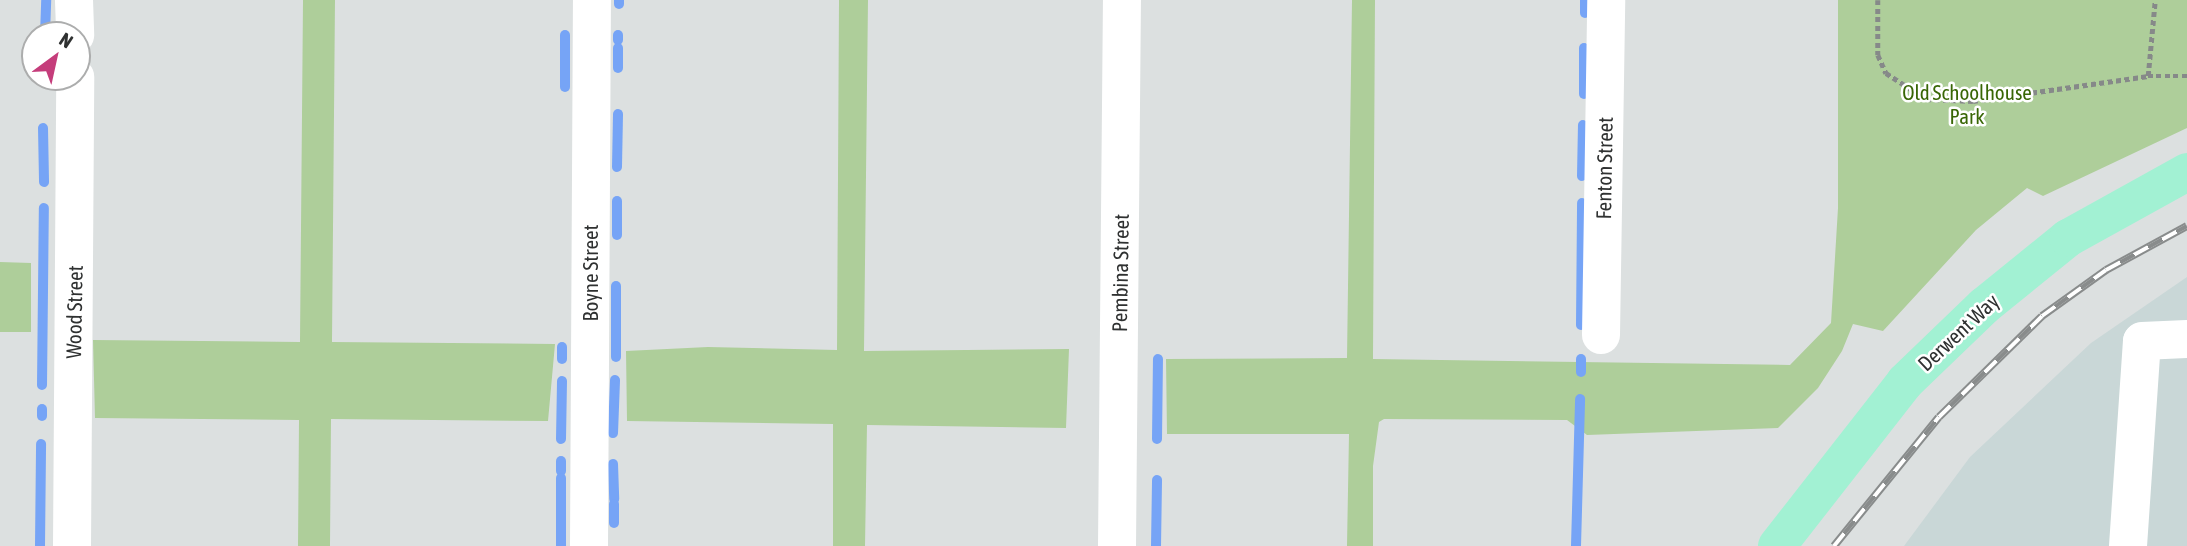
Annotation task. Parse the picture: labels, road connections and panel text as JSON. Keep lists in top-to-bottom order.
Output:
{
  "streets": {
    "main road": ["Derwent Way"],
    "street": [
      "Fenton Street",
      "Boyne Street",
      "Pembina Street",
      "Wood Street"
    ]
  },
  "parks": ["Old Schoolhouse Park"],
  "north": "top right"
}
